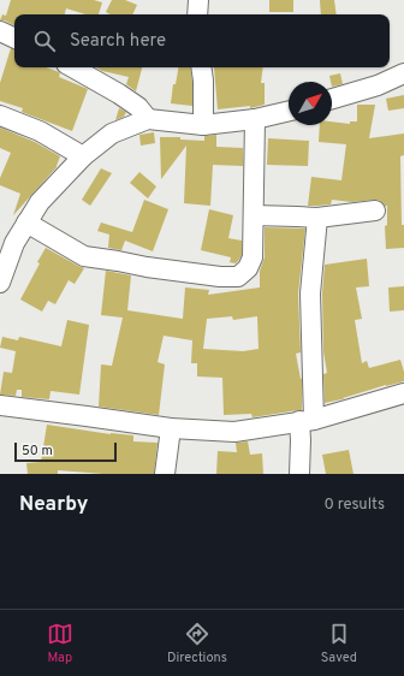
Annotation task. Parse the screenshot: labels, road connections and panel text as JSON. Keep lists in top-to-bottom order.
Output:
{
  "scale_bar": "50 m",
  "north": "top right",
  "page": {
    "search": "Search here",
    "scale": "50 m",
    "heading": ["Nearby", "0 results"],
    "nav": ["Map", "Directions", "Saved"]
  }
}
